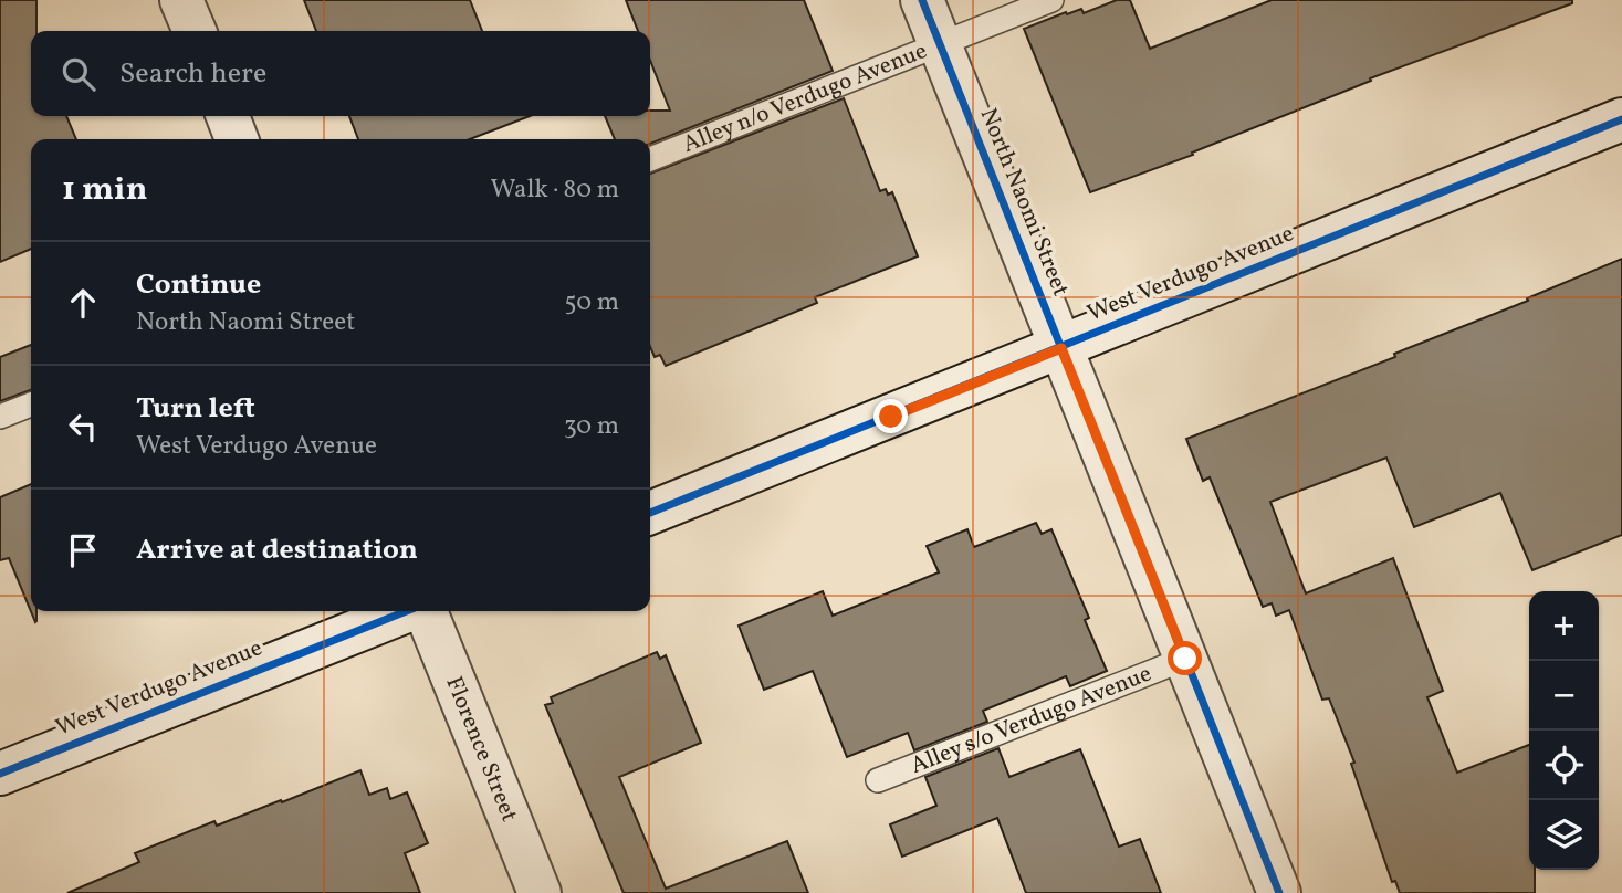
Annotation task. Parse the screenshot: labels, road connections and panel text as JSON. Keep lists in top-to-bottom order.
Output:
{
  "streets": {
    "main road": ["North Naomi Street", "West Verdugo Avenue", "Florence Street"],
    "lane": ["Alley n/o Verdugo Avenue", "Alley s/o Verdugo Avenue"]
  },
  "crossings": [
    ["Alley n/o Verdugo Avenue", "North Naomi Street"],
    ["North Naomi Street", "West Verdugo Avenue"],
    ["North Naomi Street", "Alley s/o Verdugo Avenue"]
  ],
  "page": {
    "search": "Search here",
    "heading": ["1 min", "Walk · 80 m"],
    "list": [
      ["Continue", "North Naomi Street", "50 m"],
      ["Turn left", "West Verdugo Avenue", "30 m"],
      "Arrive at destination"
    ],
    "map_buttons": ["+", "−"]
  }
}
